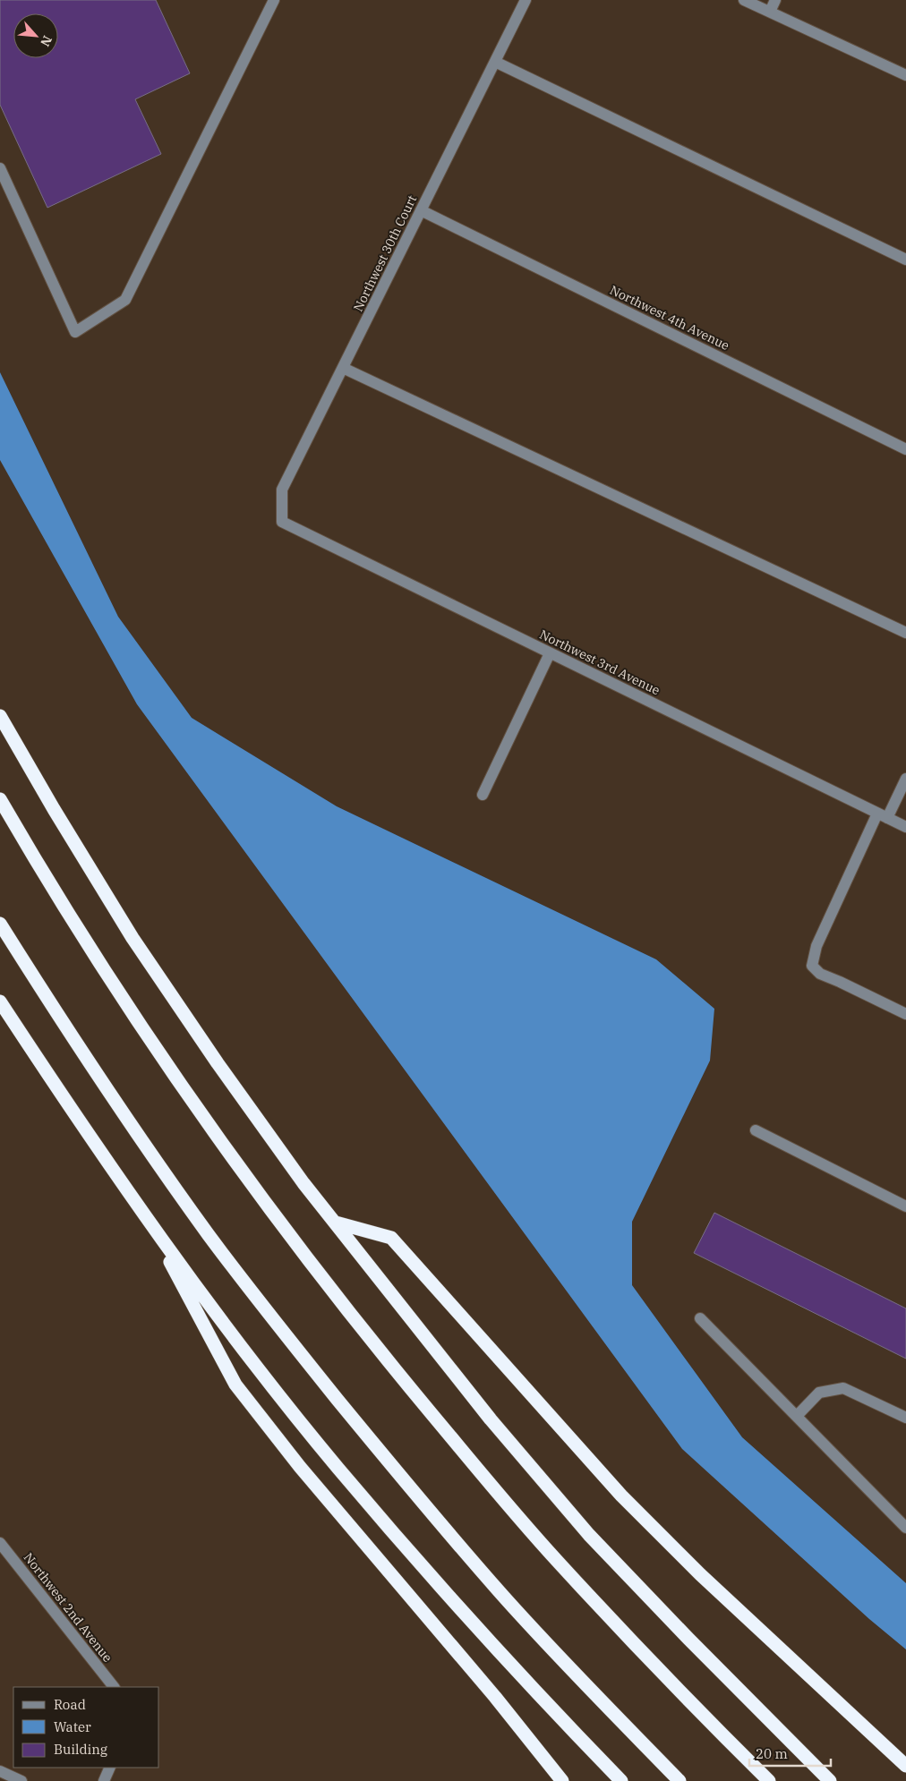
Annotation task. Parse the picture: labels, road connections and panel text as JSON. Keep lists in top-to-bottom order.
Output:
{
  "streets": {
    "street": [
      "Northwest 30th Court",
      "Northwest 4th Avenue",
      "Northwest 3rd Avenue",
      "Northwest 2nd Avenue"
    ]
  },
  "crossings": [
    ["Northwest 30th Court", "Northwest 4th Avenue"],
    ["Northwest 30th Court", "Northwest 3rd Avenue"]
  ],
  "legend": ["Road", "Water", "Building"],
  "scale_bar": "20 m",
  "north": "bottom right"
}
